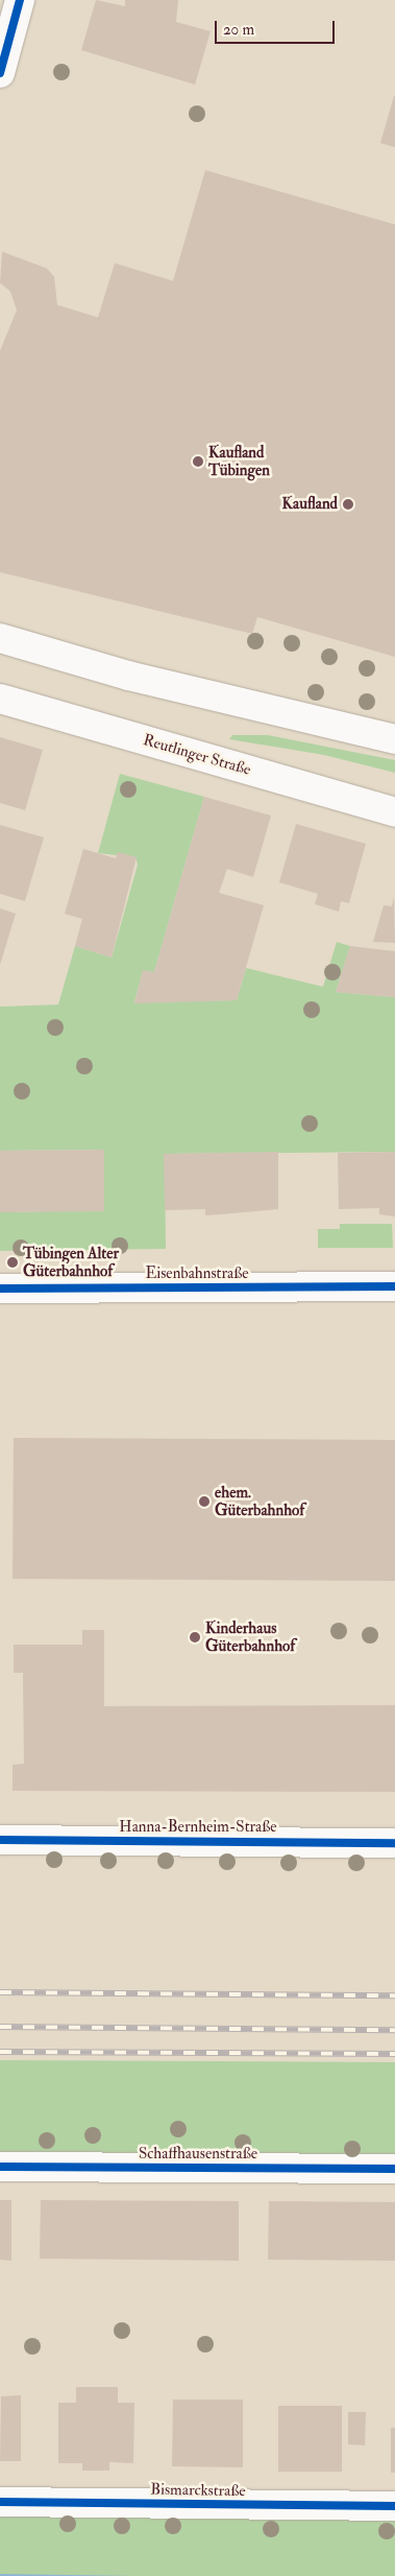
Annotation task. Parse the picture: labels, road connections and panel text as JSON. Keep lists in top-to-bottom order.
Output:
{
  "streets": {
    "street": [
      "Reutlinger Straße",
      "Eisenbahnstraße",
      "Hanna-Bernheim-Straße",
      "Schaffhausenstraße",
      "Bismarckstraße"
    ]
  },
  "places": [
    "Kaufland Tübingen",
    "Kaufland",
    "Tübingen Alter Güterbahnhof",
    "ehem. Güterbahnhof",
    "Kinderhaus Güterbahnhof"
  ],
  "scale_bar": "20 m"
}
